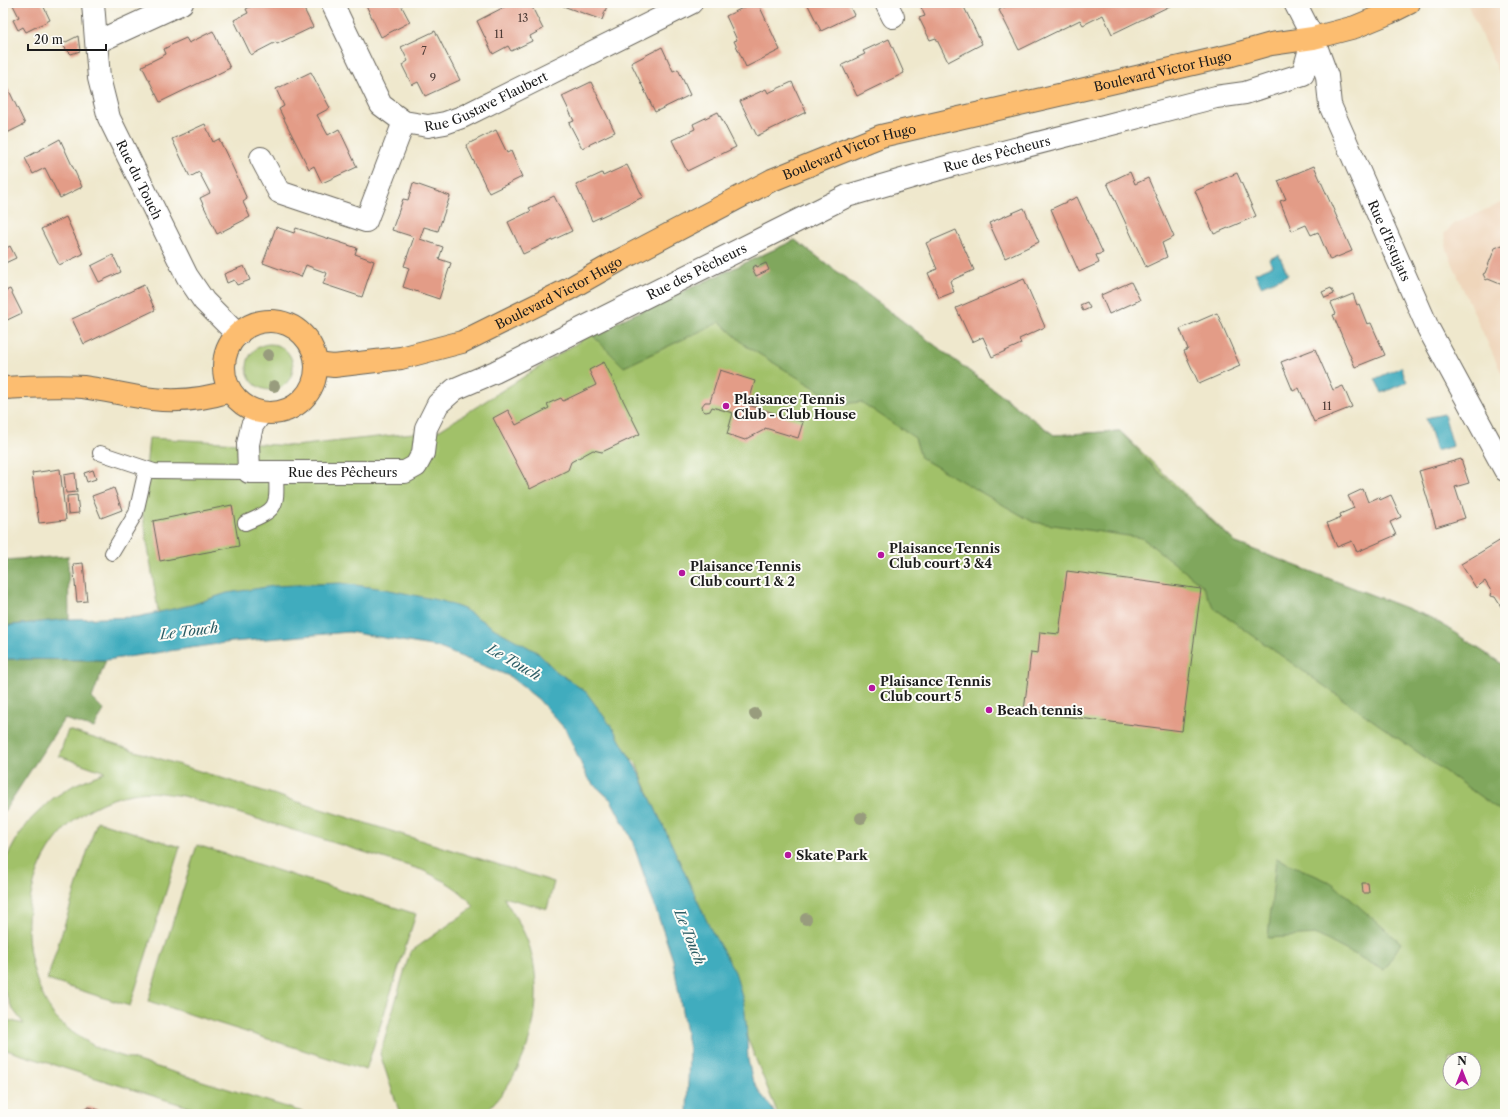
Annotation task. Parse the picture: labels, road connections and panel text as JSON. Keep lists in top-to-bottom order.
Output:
{
  "streets": {
    "main road": ["Boulevard Victor Hugo"],
    "street": [
      "Rue Gustave Flaubert",
      "Rue des Pêcheurs",
      "Rue du Touch",
      "Rue d'Estujats"
    ]
  },
  "crossings": [
    ["Boulevard Victor Hugo", "Rue des Pêcheurs"],
    ["Boulevard Victor Hugo", "Rue du Touch"],
    ["Boulevard Victor Hugo", "Rue d'Estujats"],
    ["Rue des Pêcheurs", "Rue d'Estujats"]
  ],
  "water": ["Le Touch"],
  "places": [
    "Plaisance Tennis Club - Club House",
    "Plaisance Tennis Club court 3 &4",
    "Plaisance Tennis Club court 1 & 2",
    "Plaisance Tennis Club court 5",
    "Beach tennis",
    "Skate Park"
  ],
  "house_numbers": [
    "13",
    "11",
    "7",
    "9",
    "11"
  ],
  "scale_bar": "20 m",
  "north": "top"
}
